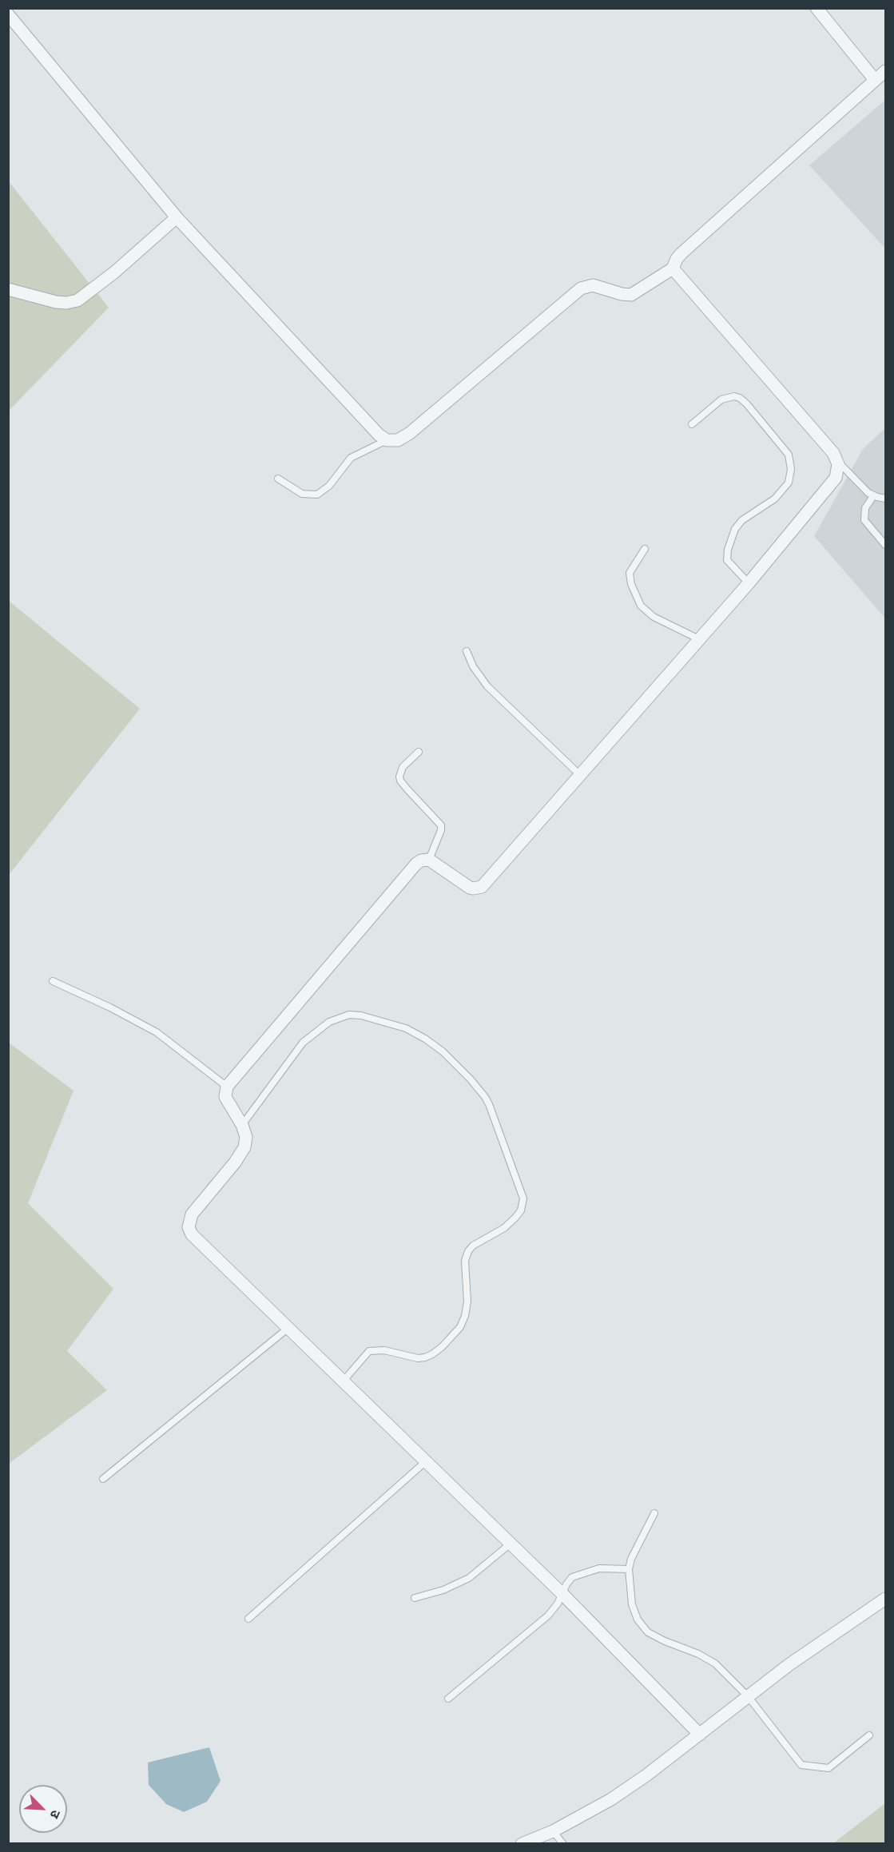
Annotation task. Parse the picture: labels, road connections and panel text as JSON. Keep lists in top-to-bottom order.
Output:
{
  "north": "bottom right"
}
